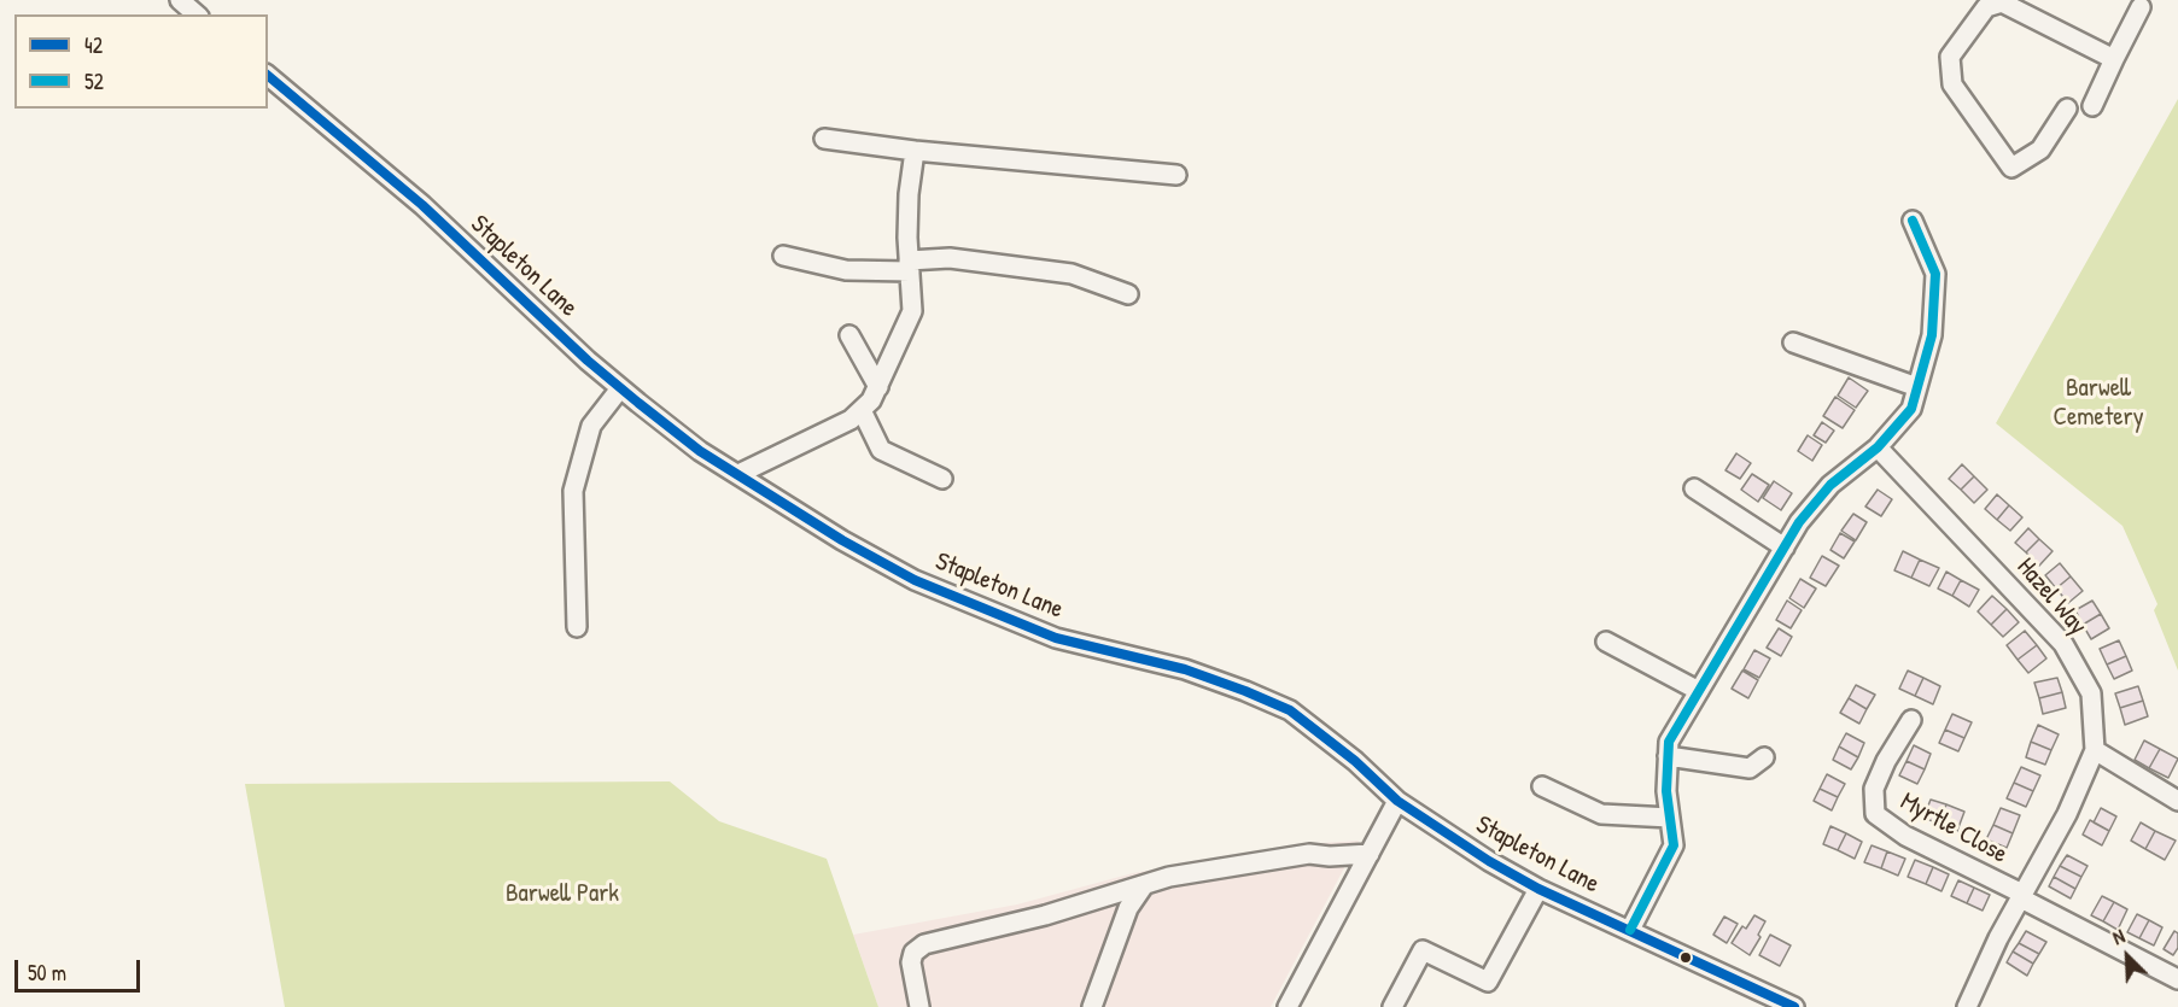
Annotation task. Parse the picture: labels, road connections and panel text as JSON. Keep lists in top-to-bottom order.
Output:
{
  "streets": {
    "street": ["Stapleton Lane", "Hazel Way", "Myrtle Close"]
  },
  "crossings": [
    ["Hazel Way", "Myrtle Close"]
  ],
  "parks": ["Barwell Cemetery", "Barwell Park"],
  "lines": ["transit line 42", "transit line 52"],
  "legend": ["42", "52"],
  "scale_bar": "50 m",
  "north": "top left"
}
